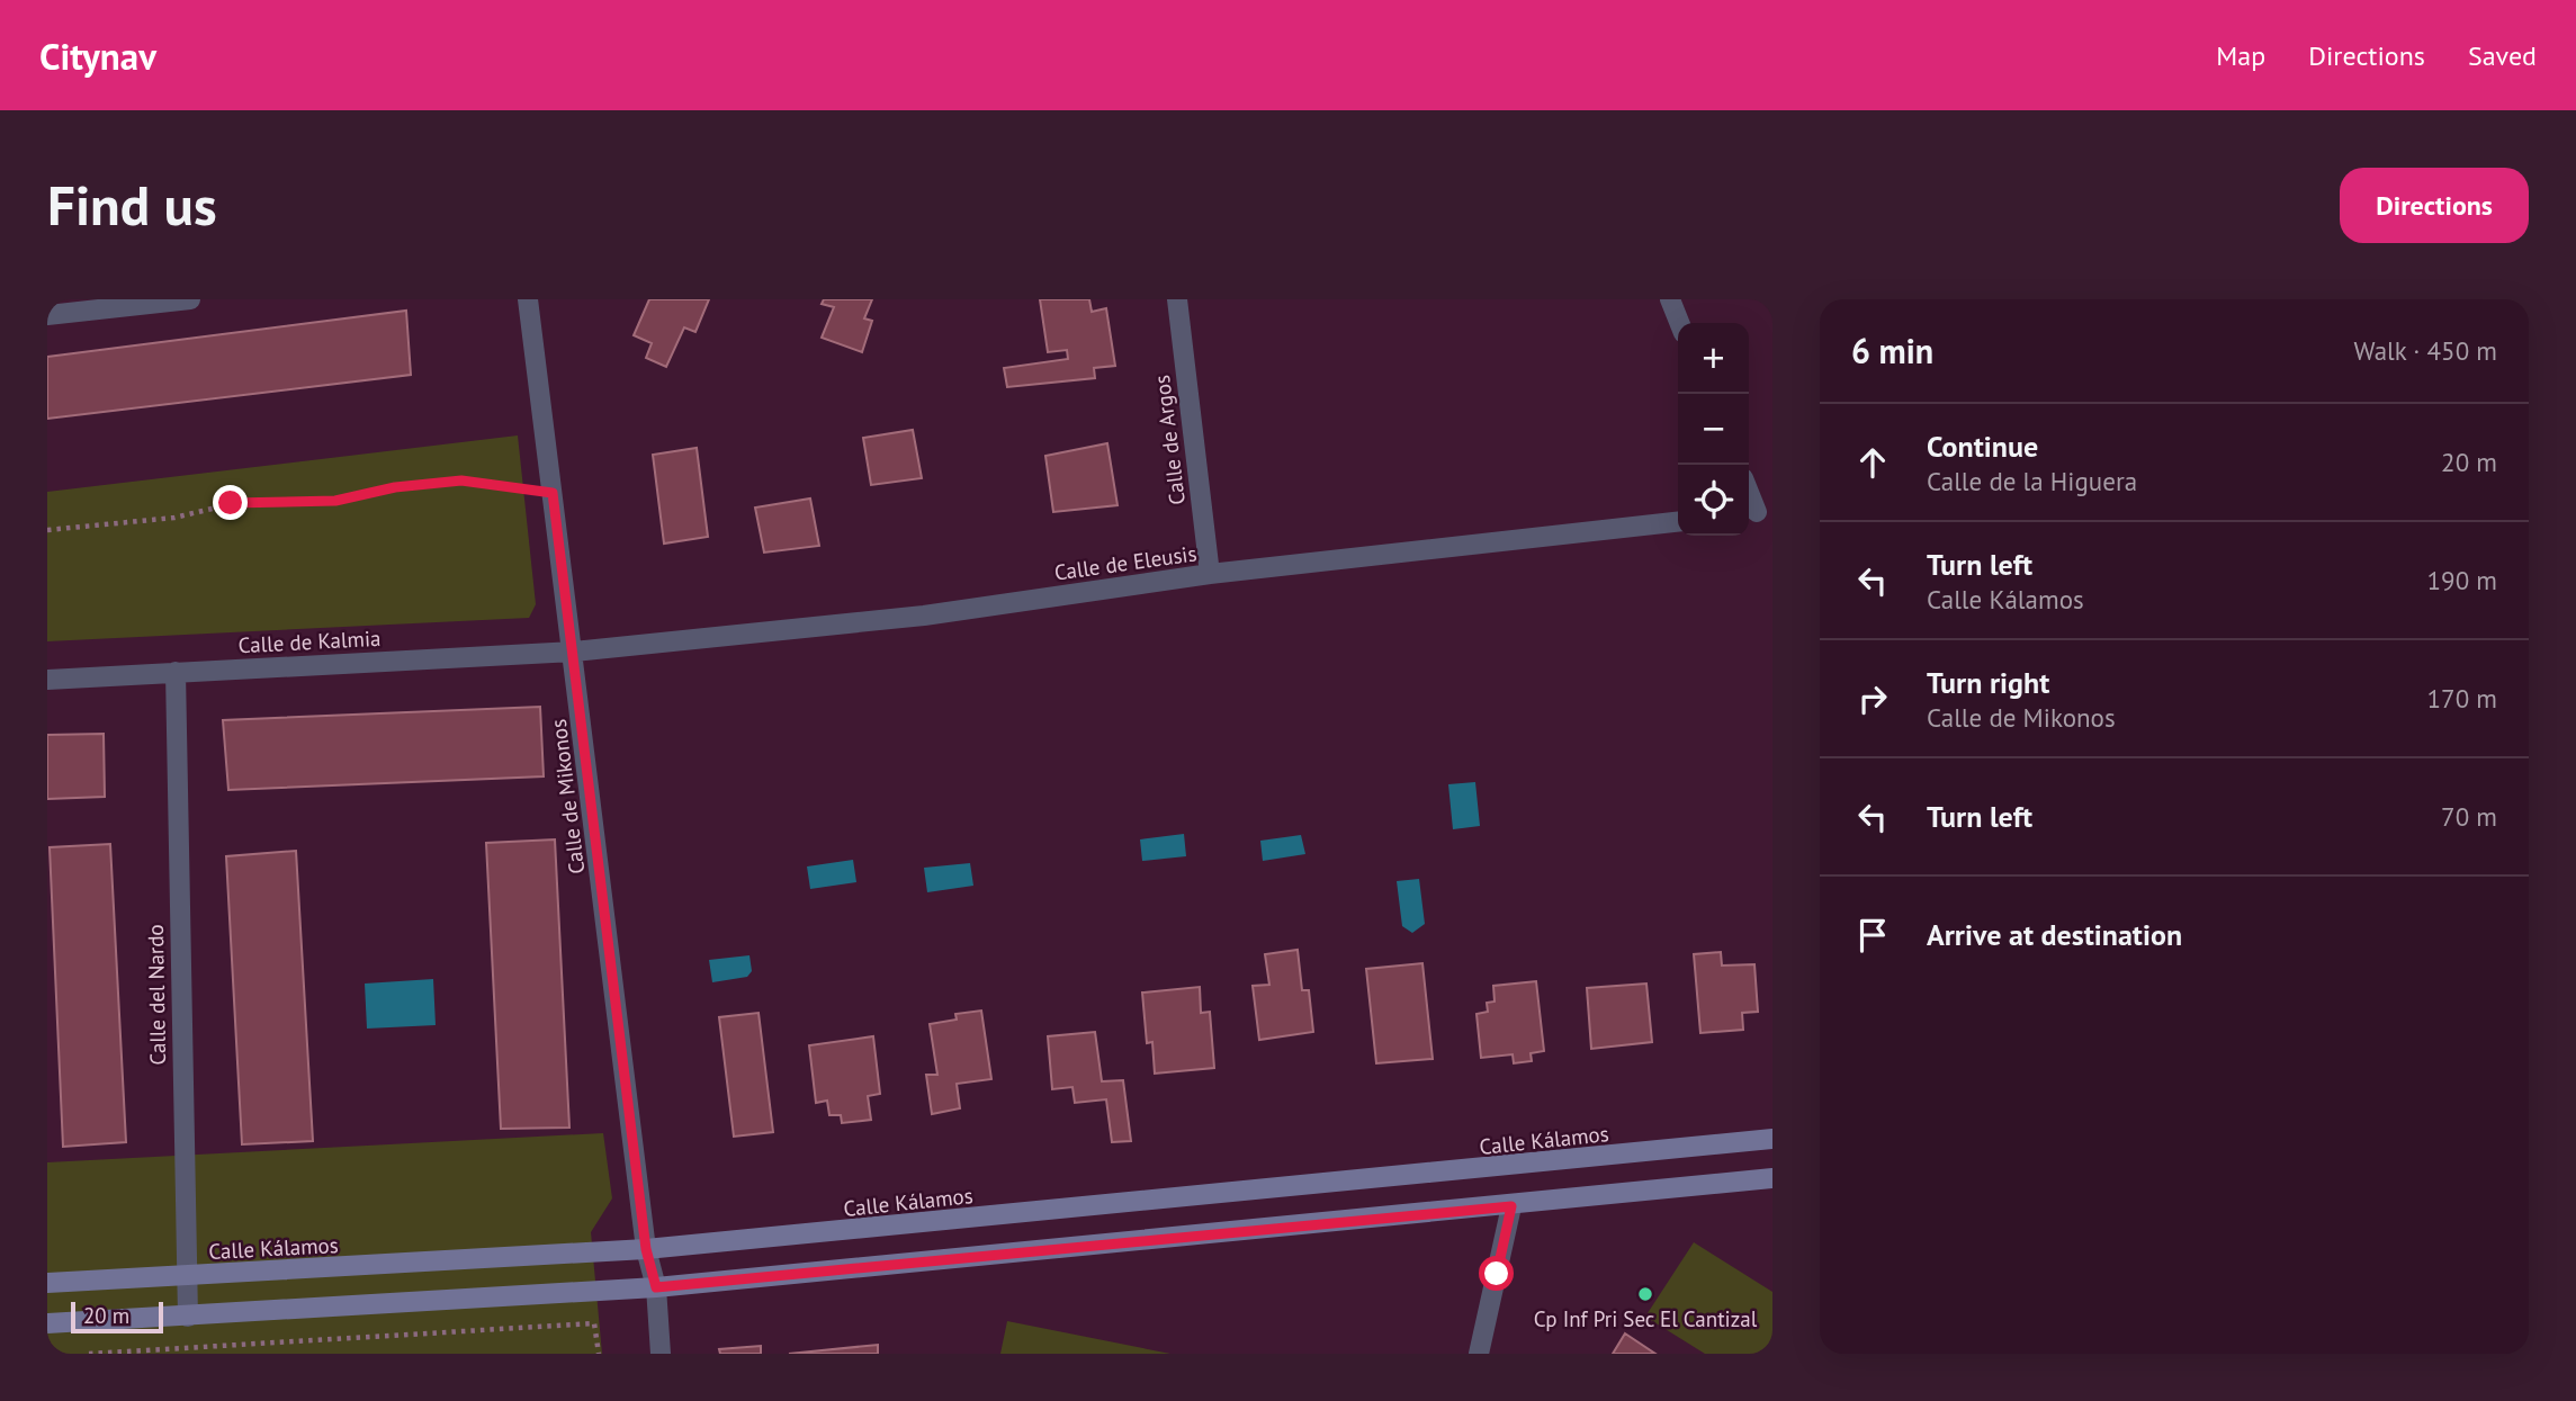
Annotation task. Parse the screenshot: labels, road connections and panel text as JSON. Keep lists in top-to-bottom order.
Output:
{
  "streets": {
    "main road": ["Calle Kálamos"],
    "street": [
      "Calle de Argos",
      "Calle de Eleusis",
      "Calle de Kalmia",
      "Calle de Mikonos",
      "Calle del Nardo"
    ]
  },
  "crossings": [
    ["Calle de Argos", "Calle de Eleusis"],
    ["Calle de Eleusis", "Calle de Kalmia"],
    ["Calle de Eleusis", "Calle de Mikonos"],
    ["Calle de Kalmia", "Calle de Mikonos"],
    ["Calle de Kalmia", "Calle del Nardo"],
    ["Calle de Mikonos", "Calle Kálamos"],
    ["Calle del Nardo", "Calle Kálamos"]
  ],
  "places": ["Cp Inf Pri Sec El Cantizal"],
  "scale_bar": "20 m",
  "page": {
    "header": "Citynav",
    "nav": ["Map", "Directions", "Saved"],
    "buttons": "Directions",
    "title": "Find us",
    "heading": ["6 min", "Walk · 450 m"],
    "map_buttons": ["+", "−"],
    "list": [
      ["Continue", "Calle de la Higuera", "20 m"],
      ["Turn left", "Calle Kálamos", "190 m"],
      ["Turn right", "Calle de Mikonos", "170 m"],
      ["Turn left", "70 m"],
      "Arrive at destination"
    ],
    "scale": "20 m"
  }
}
